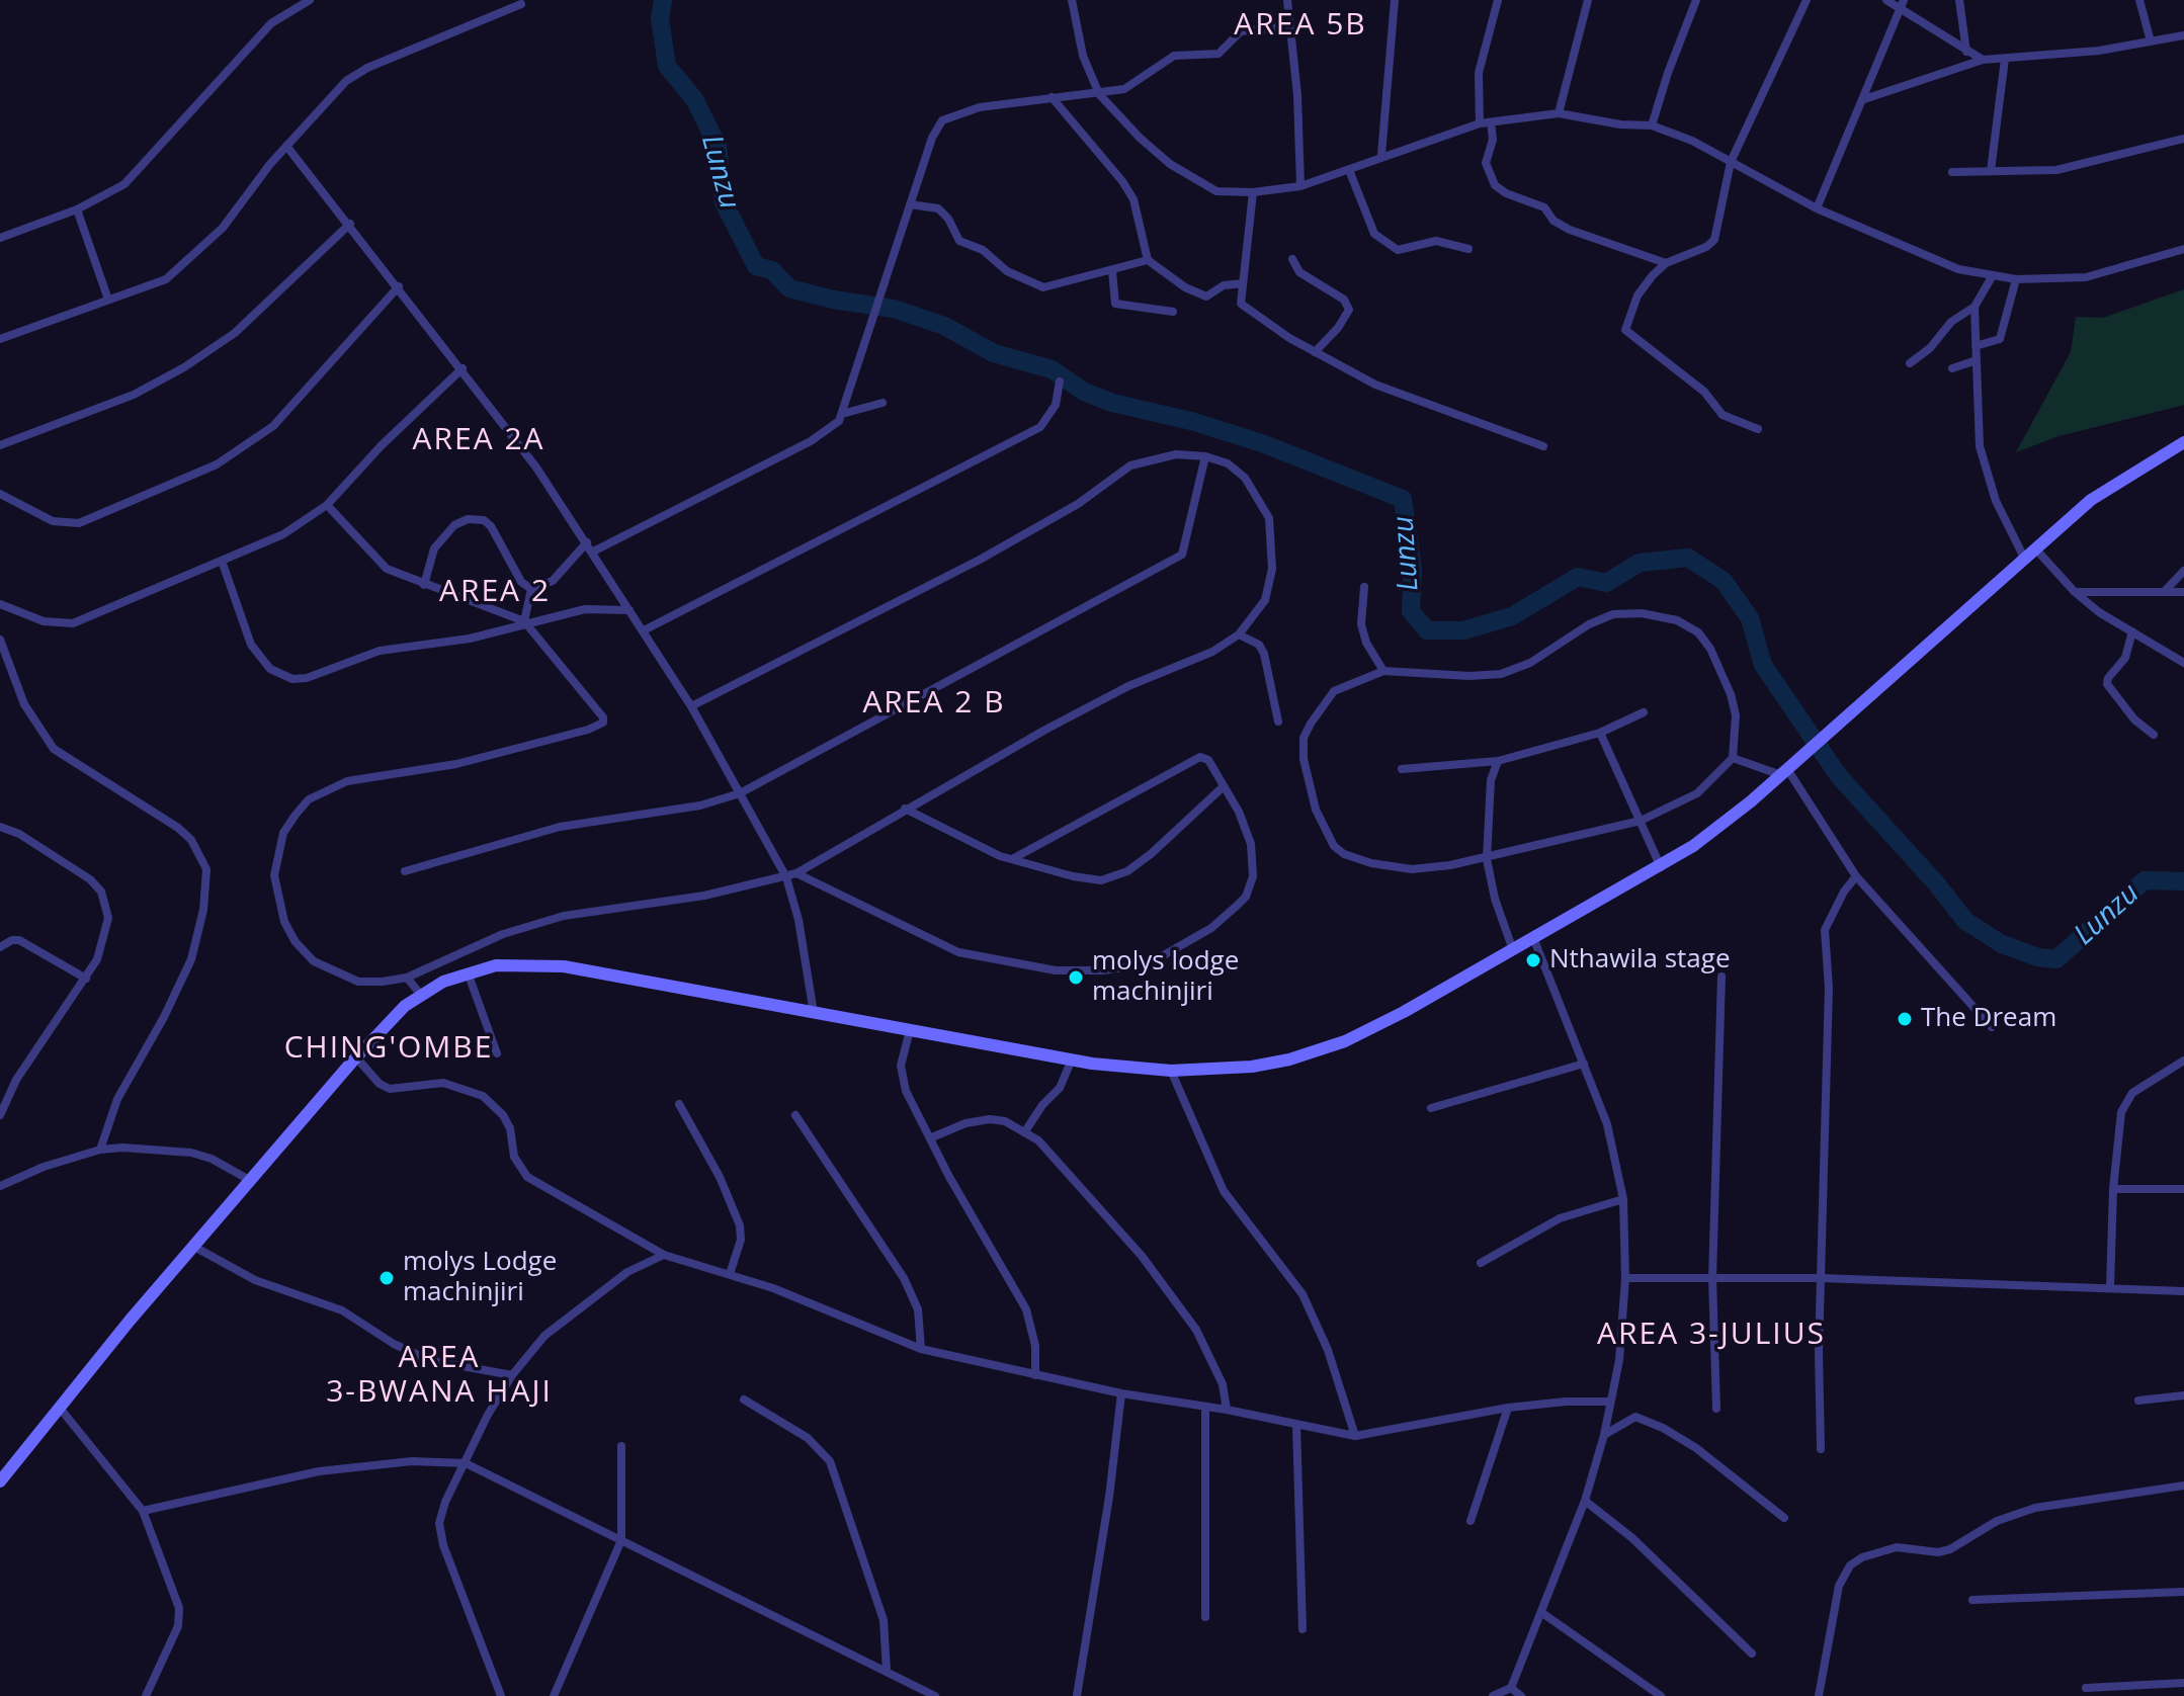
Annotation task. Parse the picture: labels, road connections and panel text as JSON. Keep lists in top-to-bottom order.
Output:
{
  "districts": [
    "AREA 5B",
    "AREA 2A",
    "AREA 2",
    "AREA 2 B",
    "CHING'OMBE",
    "AREA 3-JULIUS",
    "AREA 3-BWANA HAJI"
  ],
  "water": ["Lunzu"],
  "places": [
    "Nthawila stage",
    "molys lodge machinjiri",
    "The Dream",
    "molys Lodge machinjiri"
  ]
}
